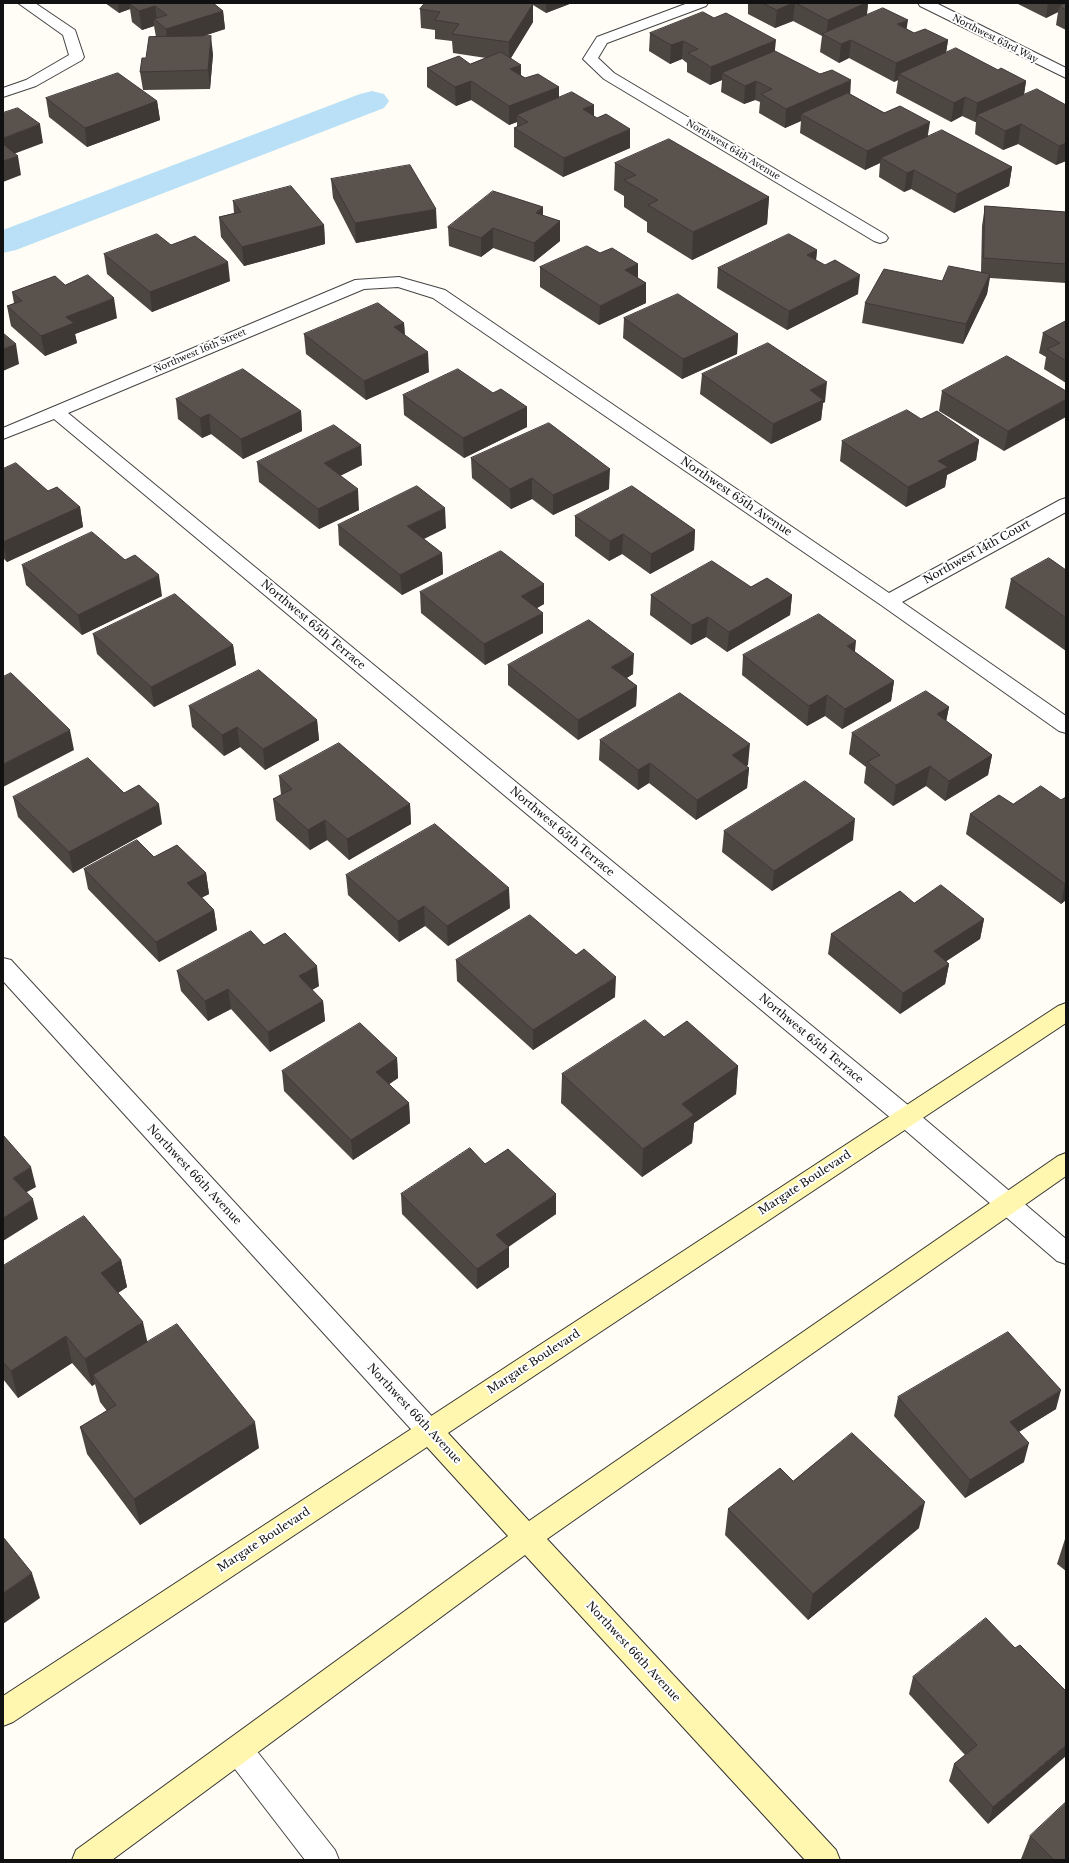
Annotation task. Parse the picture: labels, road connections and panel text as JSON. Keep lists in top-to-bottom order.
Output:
{
  "streets": {
    "street": [
      "Northwest 63rd Way",
      "Northwest 64th Avenue",
      "Northwest 16th Street",
      "Northwest 65th Avenue",
      "Northwest 14th Court",
      "Northwest 65th Terrace",
      "Northwest 66th Avenue",
      "Margate Boulevard"
    ]
  },
  "crossings": [
    ["Northwest 16th Street", "Northwest 65th Avenue"],
    ["Northwest 16th Street", "Northwest 65th Terrace"],
    ["Northwest 65th Avenue", "Northwest 14th Court"],
    ["Northwest 65th Terrace", "Margate Boulevard"],
    ["Northwest 66th Avenue", "Margate Boulevard"]
  ]
}
